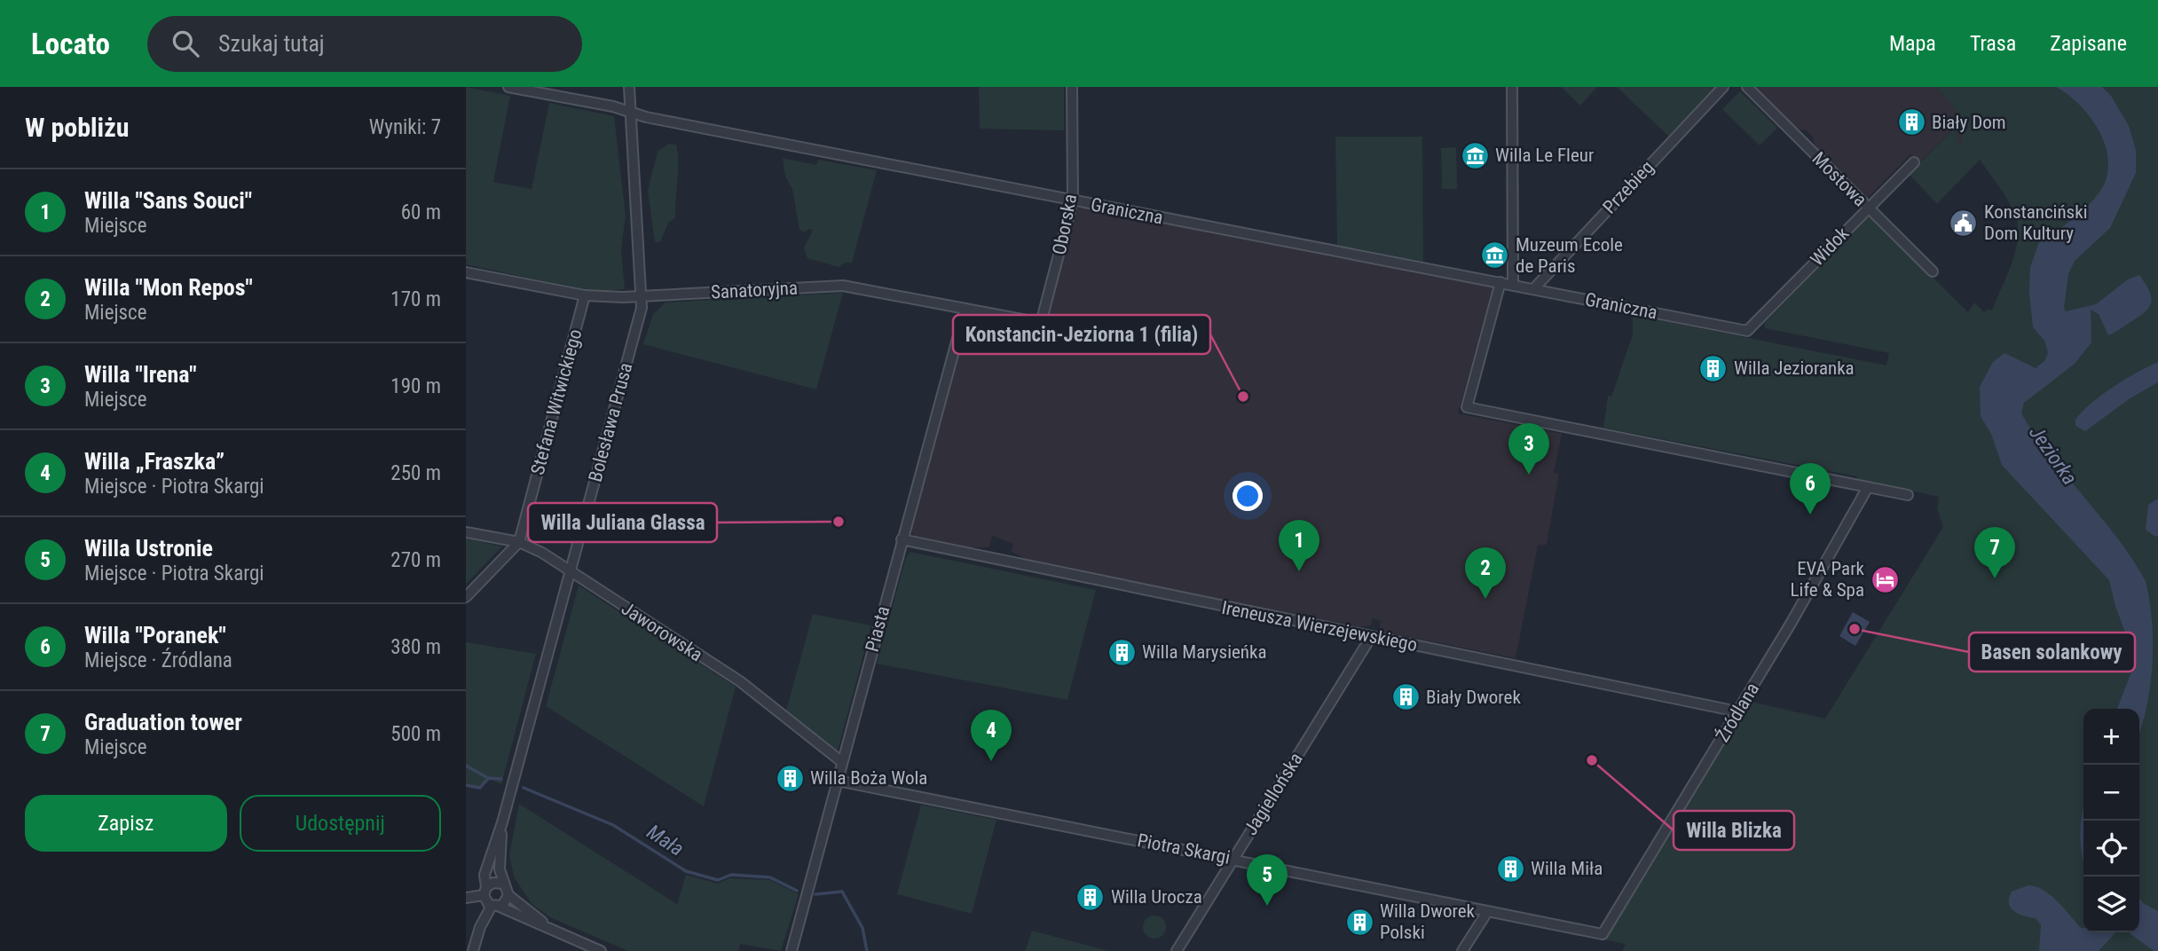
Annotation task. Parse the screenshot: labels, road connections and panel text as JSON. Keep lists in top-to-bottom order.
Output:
{
  "streets": {
    "street": [
      "Mostowa",
      "Przebieg",
      "Graniczna",
      "Oborska",
      "Widok",
      "Sanatoryjna",
      "Stefana Witwickiego",
      "Bolesława Prusa",
      "Ireneusza Wierzejewskiego",
      "Piasta",
      "Jaworowska",
      "Źródlana",
      "Jagiellońska",
      "Piotra Skargi"
    ]
  },
  "crossings": [
    ["Mostowa", "Widok"],
    ["Przebieg", "Graniczna"],
    ["Graniczna", "Oborska"],
    ["Graniczna", "Widok"],
    ["Graniczna", "Bolesława Prusa"],
    ["Oborska", "Sanatoryjna"],
    ["Sanatoryjna", "Stefana Witwickiego"],
    ["Sanatoryjna", "Bolesława Prusa"],
    ["Sanatoryjna", "Piasta"],
    ["Stefana Witwickiego", "Jaworowska"],
    ["Bolesława Prusa", "Jaworowska"],
    ["Ireneusza Wierzejewskiego", "Piasta"],
    ["Ireneusza Wierzejewskiego", "Źródlana"],
    ["Ireneusza Wierzejewskiego", "Jagiellońska"],
    ["Piasta", "Jaworowska"],
    ["Piasta", "Piotra Skargi"],
    ["Źródlana", "Piotra Skargi"],
    ["Jagiellońska", "Piotra Skargi"]
  ],
  "water": ["Jeziorka", "Mała"],
  "places": {
    "building": [
      "Biały Dom",
      "Willa Jezioranka",
      "Willa Marysieńka",
      "Biały Dworek",
      "Willa Boża Wola",
      "Willa Miła",
      "Willa Urocza",
      "Willa Dworek Polski"
    ],
    "museum": ["Willa Le Fleur", "Muzeum Ecole de Paris"],
    "public building": ["Konstanciński Dom Kultury"],
    "other": [
      "Konstancin-Jeziorna 1 (filia)",
      "Willa Juliana Glassa",
      "Basen solankowy",
      "Willa Blizka"
    ],
    "hotel": ["EVA Park Life & Spa"]
  },
  "page": {
    "header": "Locato",
    "search": "Szukaj tutaj",
    "nav": ["Mapa", "Trasa", "Zapisane"],
    "heading": ["W pobliżu", "Wyniki: 7"],
    "list": [
      {
        "mark": "1",
        "name": "Willa \"Sans Souci\"",
        "note": "Miejsce",
        "value": "60 m"
      },
      {
        "mark": "2",
        "name": "Willa \"Mon Repos\"",
        "note": "Miejsce",
        "value": "170 m"
      },
      {
        "mark": "3",
        "name": "Willa \"Irena\"",
        "note": "Miejsce",
        "value": "190 m"
      },
      {
        "mark": "4",
        "name": "Willa „Fraszka”",
        "note": "Miejsce · Piotra Skargi",
        "value": "250 m"
      },
      {
        "mark": "5",
        "name": "Willa Ustronie",
        "note": "Miejsce · Piotra Skargi",
        "value": "270 m"
      },
      {
        "mark": "6",
        "name": "Willa \"Poranek\"",
        "note": "Miejsce · Źródlana",
        "value": "380 m"
      },
      {
        "mark": "7",
        "name": "Graduation tower",
        "note": "Miejsce",
        "value": "500 m"
      }
    ],
    "pins": [
      "3",
      "6",
      "1",
      "7",
      "2",
      "4",
      "5"
    ],
    "map_buttons": ["+", "−"],
    "buttons": ["Zapisz", "Udostępnij"]
  }
}
